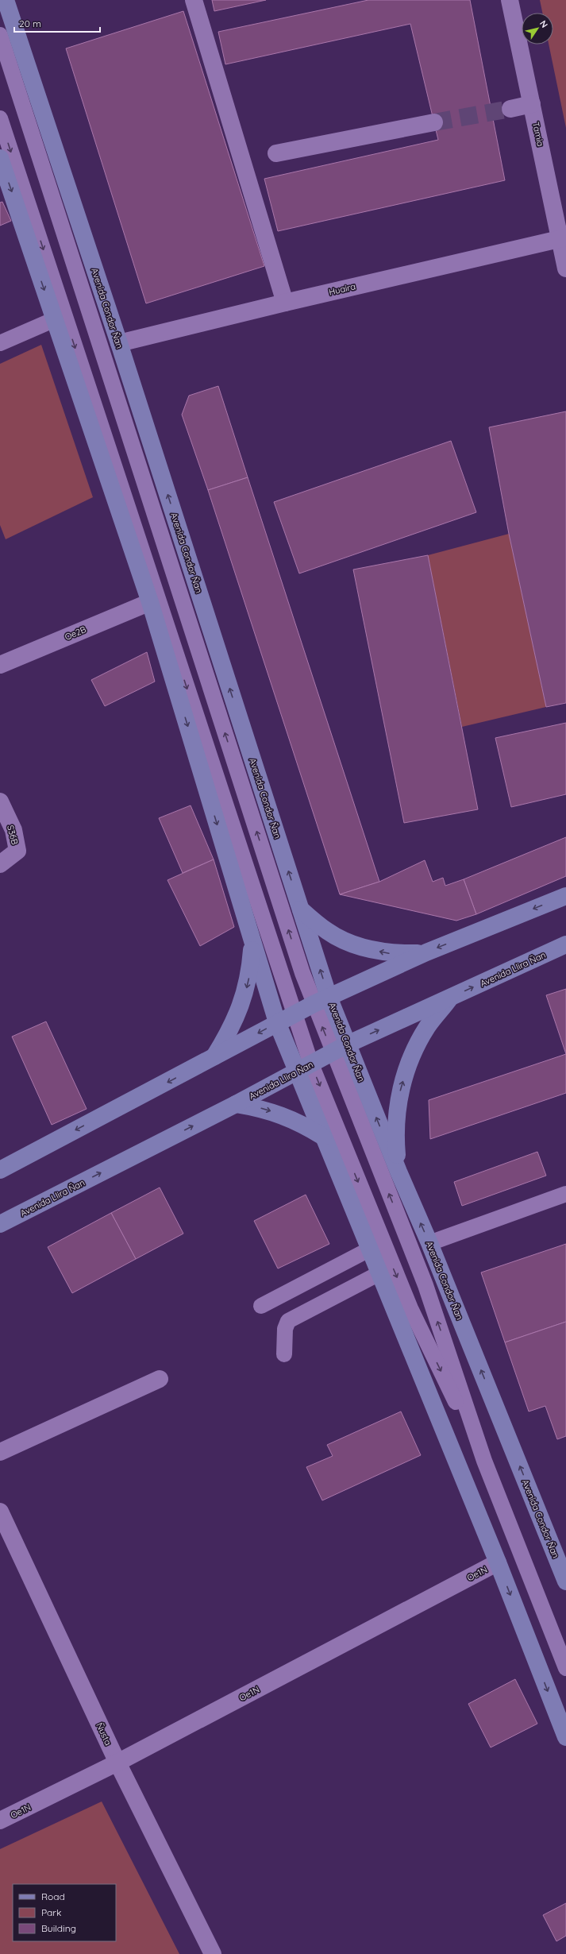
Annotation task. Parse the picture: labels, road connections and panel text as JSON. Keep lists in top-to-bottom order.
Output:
{
  "streets": {
    "main road": ["Avenida Condor Ñan", "Avenida Llira Ñan"],
    "street": [
      "Tamia",
      "Huaira",
      "Oe2B",
      "S36B",
      "Oe1N",
      "Ñusta"
    ]
  },
  "crossings": [
    ["Tamia", "Huaira"],
    ["Huaira", "Avenida Condor Ñan"],
    ["Avenida Condor Ñan", "Avenida Llira Ñan"],
    ["Oe1N", "Ñusta"]
  ],
  "legend": ["Road", "Park", "Building"],
  "scale_bar": "20 m",
  "north": "top right"
}
